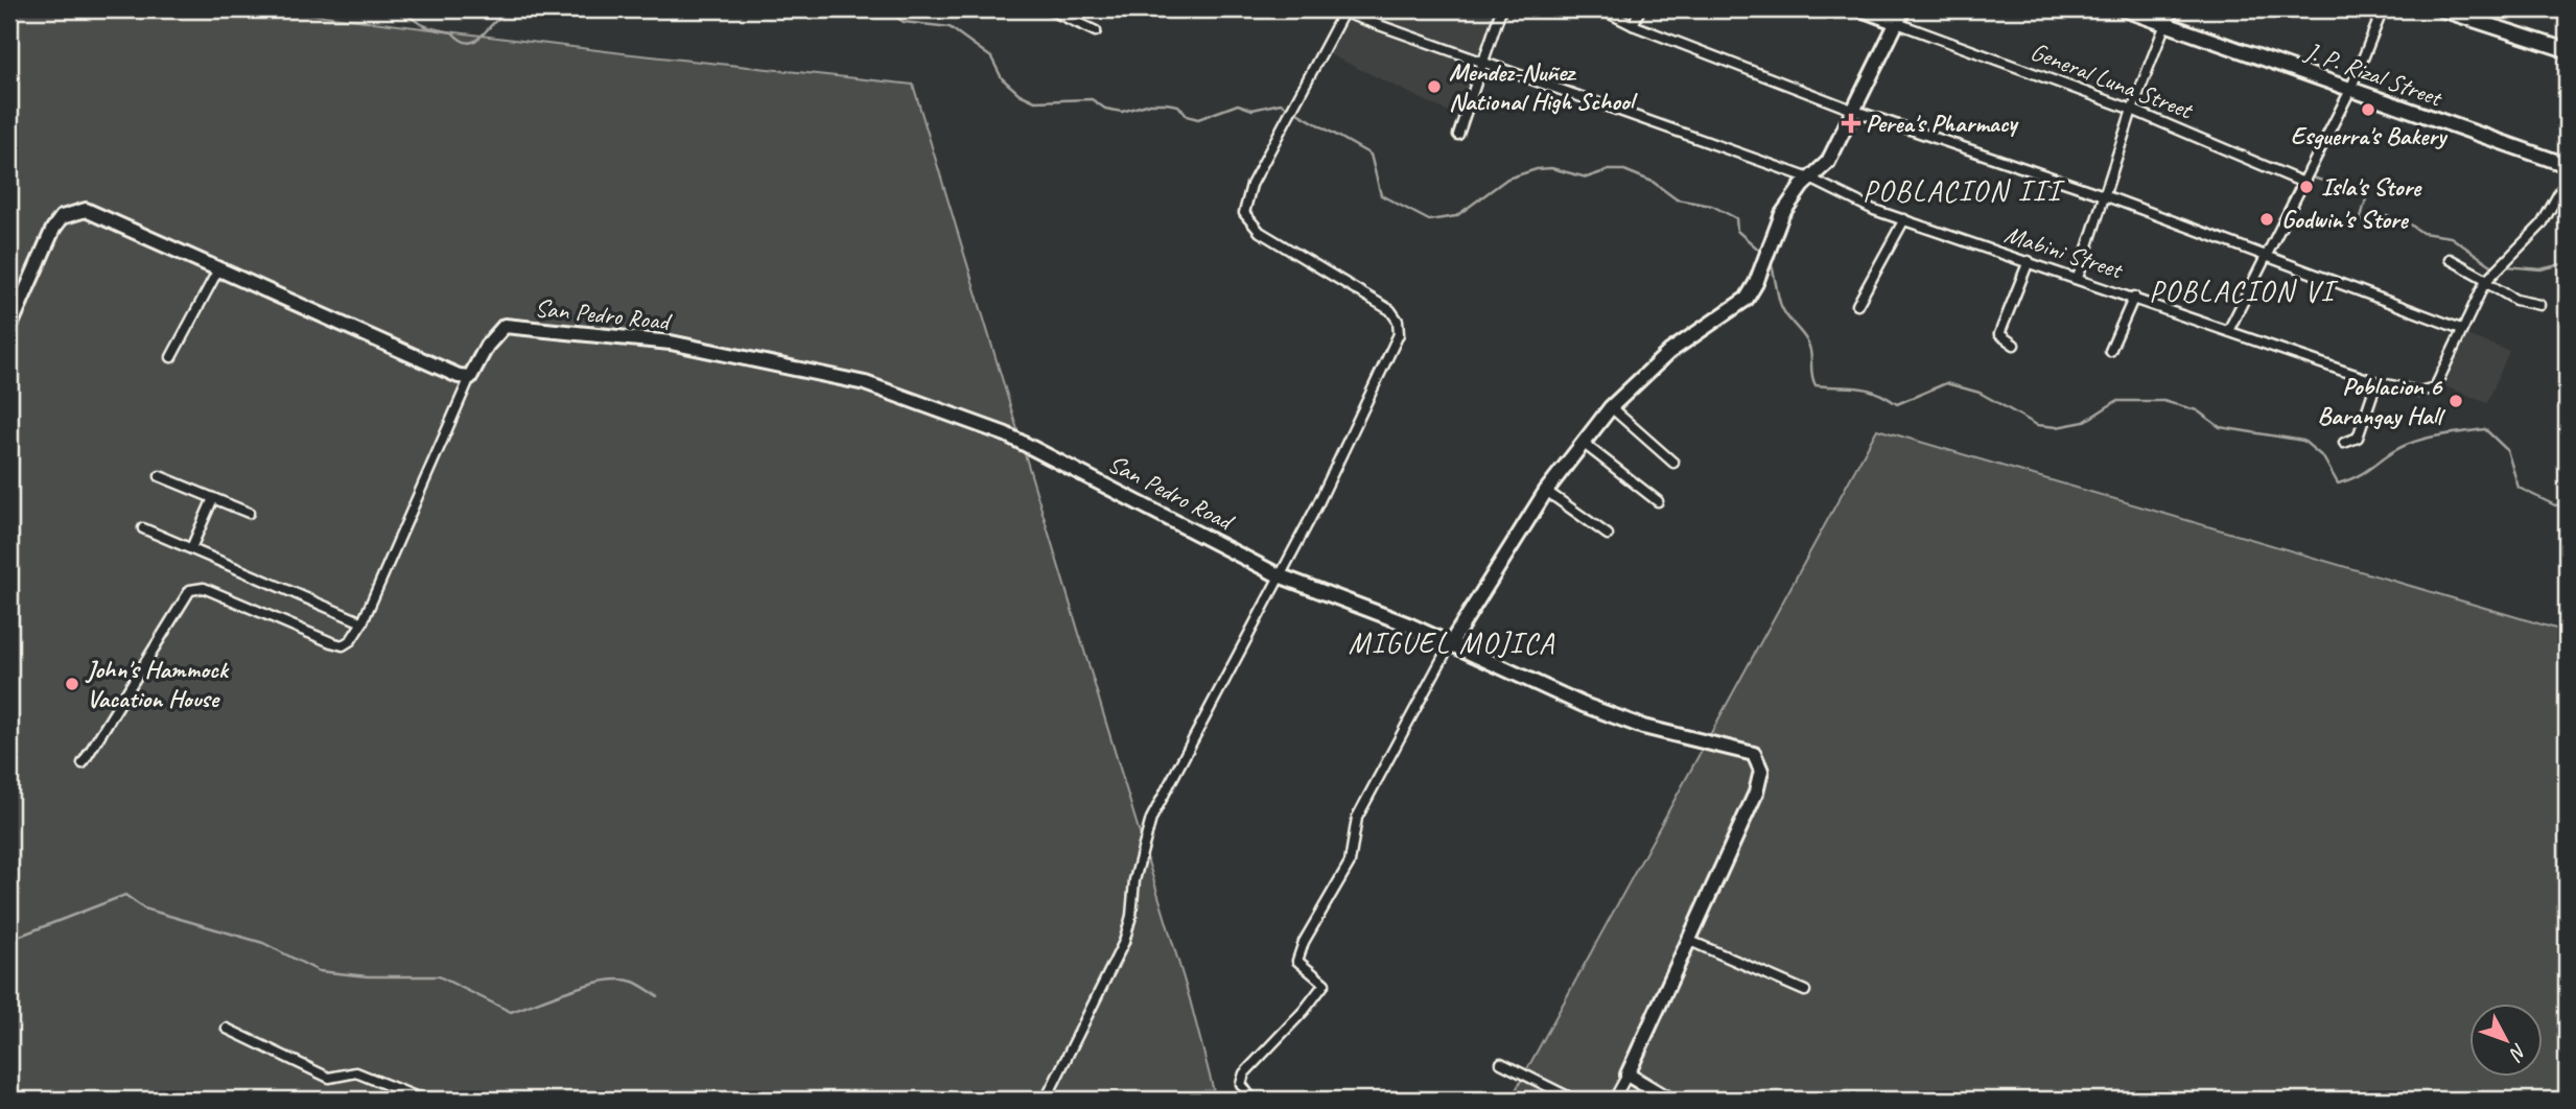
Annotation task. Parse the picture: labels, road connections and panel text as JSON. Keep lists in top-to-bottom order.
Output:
{
  "streets": {
    "street": [
      "J. P. Rizal Street",
      "General Luna Street",
      "Mabini Street",
      "San Pedro Road"
    ]
  },
  "districts": ["POBLACION III", "POBLACION VI", "MIGUEL MOJICA"],
  "places": {
    "other": [
      "Mendez-Nuñez National High School",
      "Esguerra's Bakery",
      "Isla's Store",
      "Godwin's Store",
      "Poblacion 6 Barangay Hall",
      "John's Hammock Vacation House"
    ],
    "health": ["Perea's Pharmacy"]
  },
  "north": "bottom right"
}
